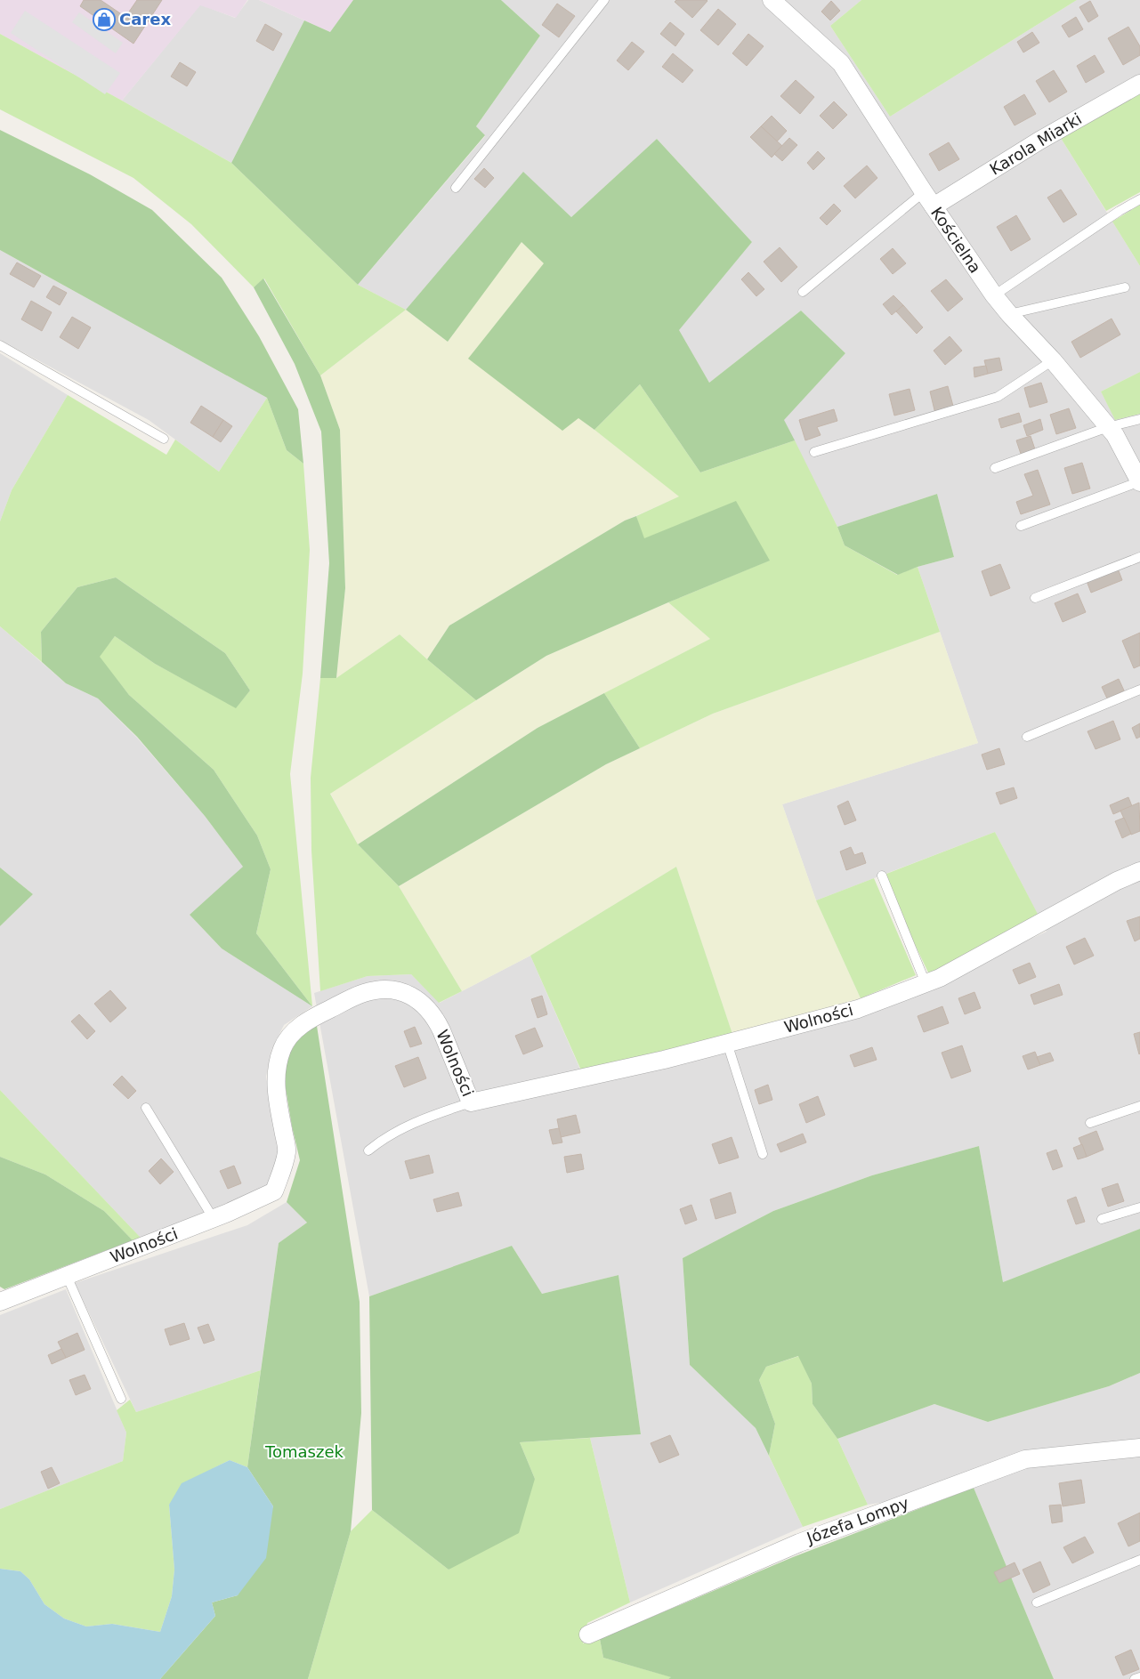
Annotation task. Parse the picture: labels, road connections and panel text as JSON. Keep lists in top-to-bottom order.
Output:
{
  "streets": {
    "street": [
      "Karola Miarki",
      "Kościelna",
      "Wolności",
      "Józefa Lompy"
    ]
  },
  "crossings": [
    ["Karola Miarki", "Kościelna"]
  ],
  "parks": ["Tomaszek"],
  "places": {
    "shop": ["Carex"]
  }
}
